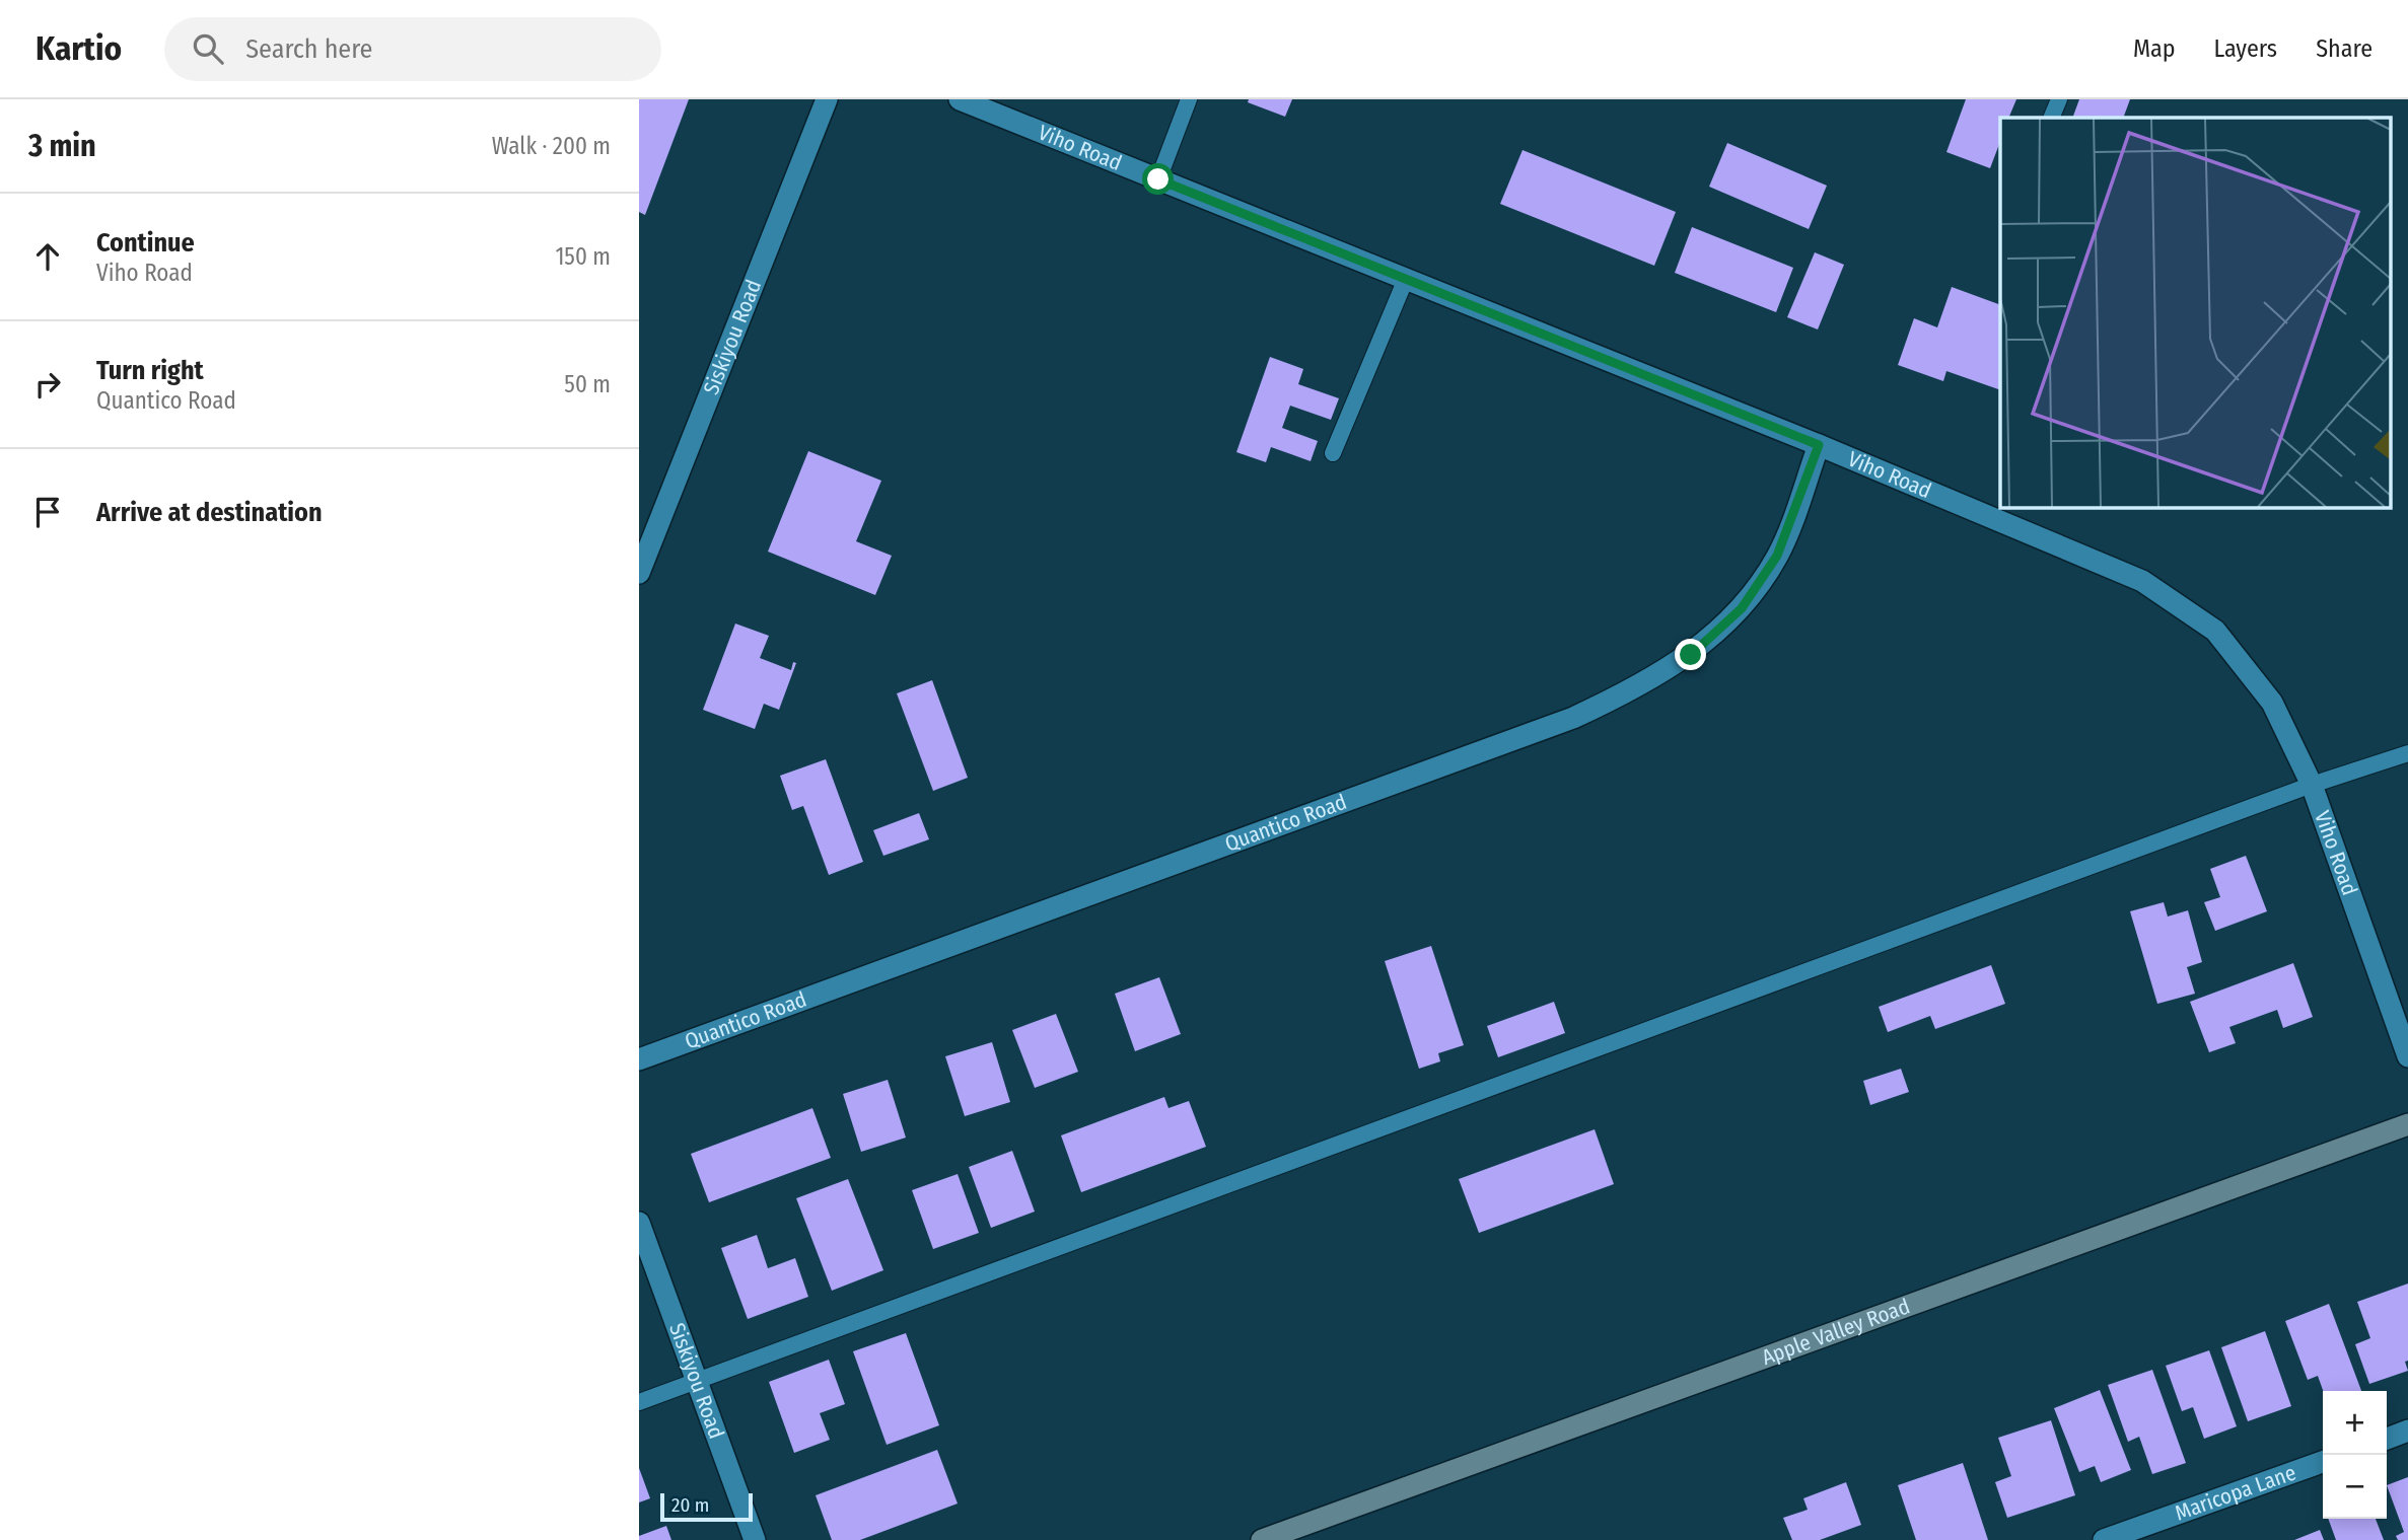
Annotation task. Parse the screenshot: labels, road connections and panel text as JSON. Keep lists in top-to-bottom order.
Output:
{
  "streets": {
    "street": [
      "Viho Road",
      "Siskiyou Road",
      "Quantico Road",
      "Apple Valley Road",
      "Maricopa Lane"
    ]
  },
  "crossings": [
    ["Viho Road", "Quantico Road"]
  ],
  "scale_bar": "20 m",
  "page": {
    "header": "Kartio",
    "search": "Search here",
    "nav": ["Map", "Layers", "Share"],
    "heading": ["3 min", "Walk · 200 m"],
    "list": [
      ["Continue", "Viho Road", "150 m"],
      ["Turn right", "Quantico Road", "50 m"],
      "Arrive at destination"
    ],
    "map_buttons": ["+", "−"],
    "scale": "20 m"
  }
}
